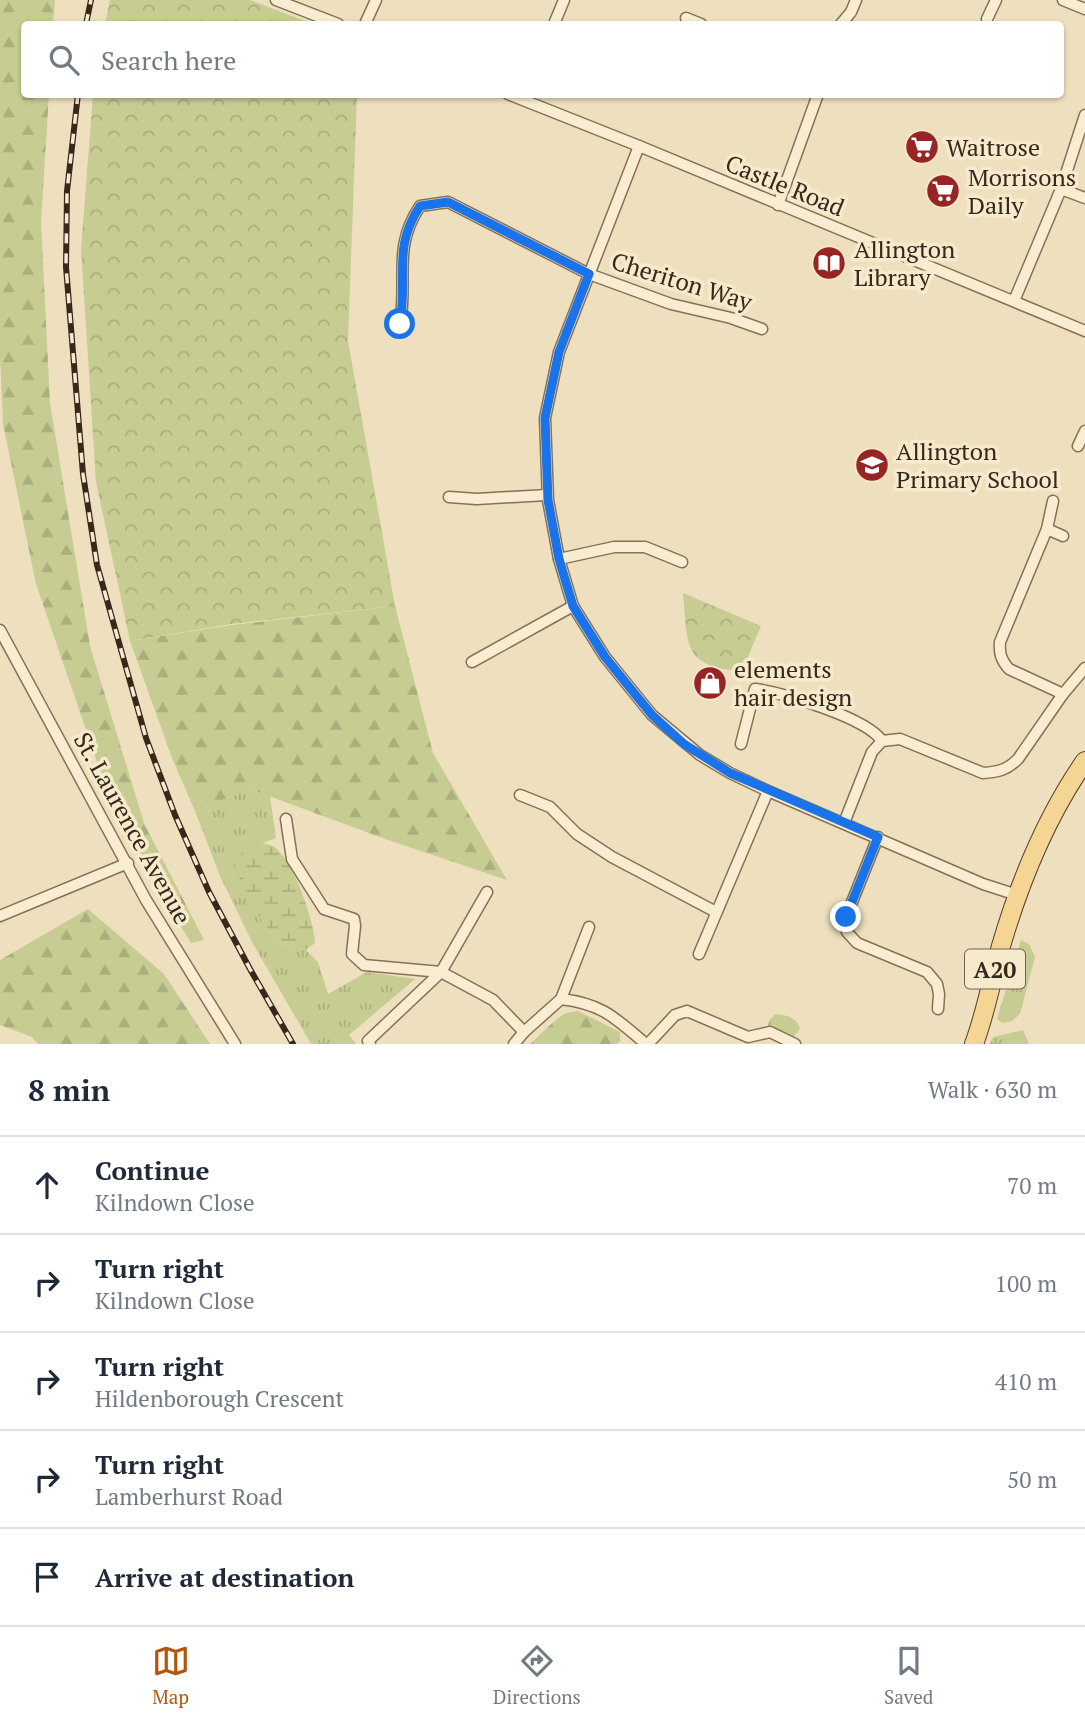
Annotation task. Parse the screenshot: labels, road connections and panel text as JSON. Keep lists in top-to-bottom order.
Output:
{
  "streets": {
    "main road": ["A20"],
    "street": ["Castle Road", "Cheriton Way", "St. Laurence Avenue"]
  },
  "places": {
    "supermarket": ["Waitrose", "Morrisons Daily"],
    "library": ["Allington Library"],
    "school or university": ["Allington Primary School"],
    "shop": ["elements hair design"]
  },
  "page": {
    "search": "Search here",
    "heading": ["8 min", "Walk · 630 m"],
    "list": [
      ["Continue", "Kilndown Close", "70 m"],
      ["Turn right", "Kilndown Close", "100 m"],
      ["Turn right", "Hildenborough Crescent", "410 m"],
      ["Turn right", "Lamberhurst Road", "50 m"],
      "Arrive at destination"
    ],
    "nav": ["Map", "Directions", "Saved"]
  }
}
